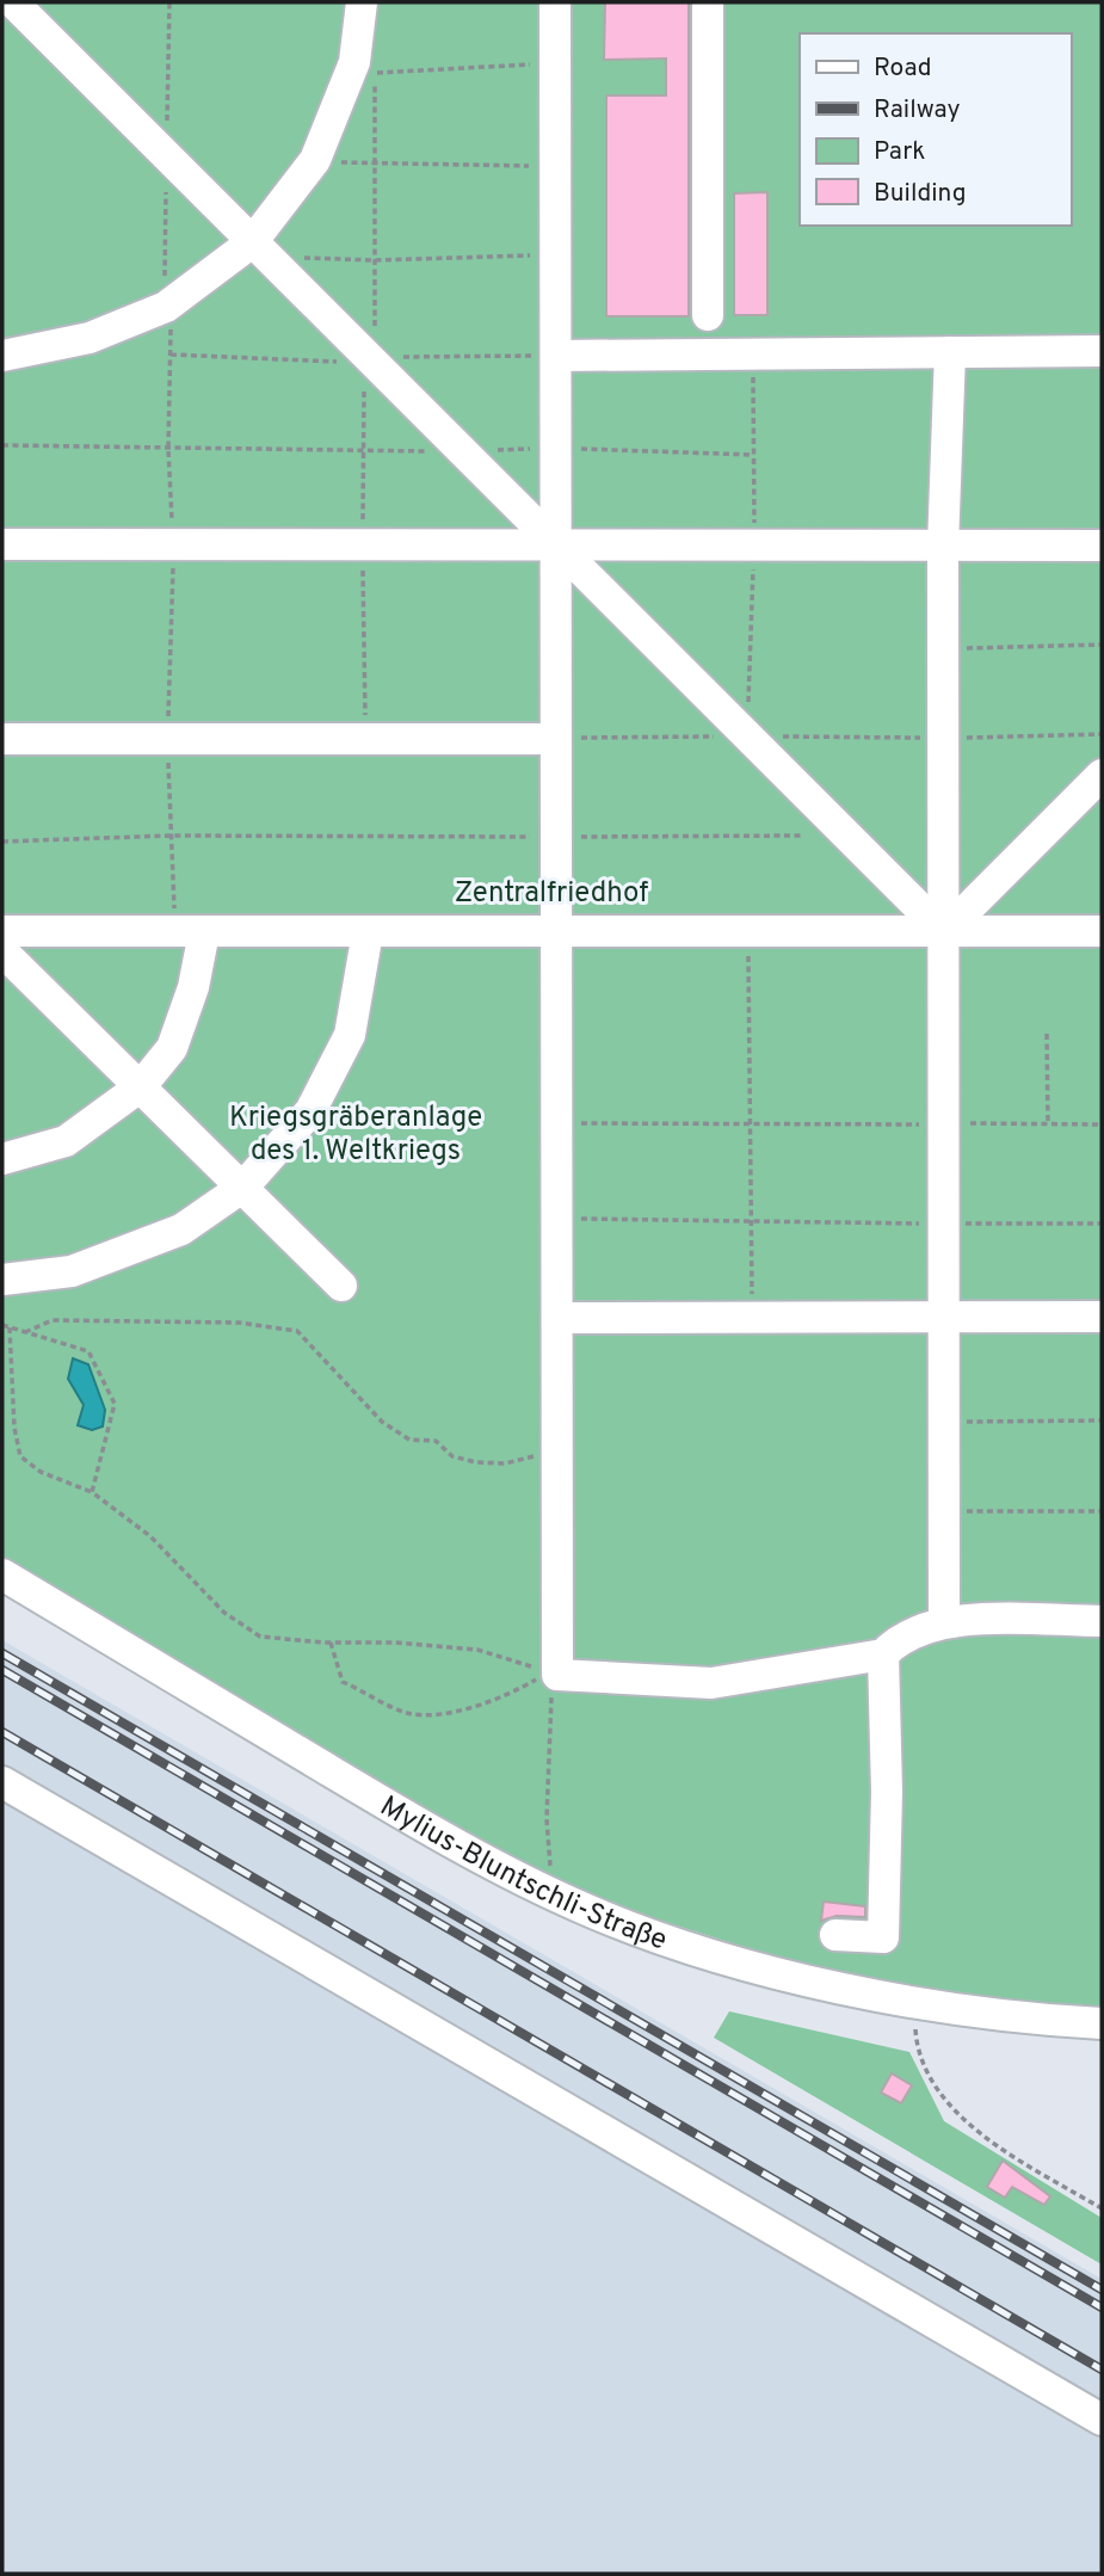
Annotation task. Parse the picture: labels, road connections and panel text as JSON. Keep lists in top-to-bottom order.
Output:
{
  "streets": {
    "street": ["Mylius-Bluntschli-Straße"]
  },
  "parks": ["Zentralfriedhof", "Kriegsgräberanlage des 1. Weltkriegs"],
  "legend": [
    "Road",
    "Railway",
    "Park",
    "Building"
  ]
}
